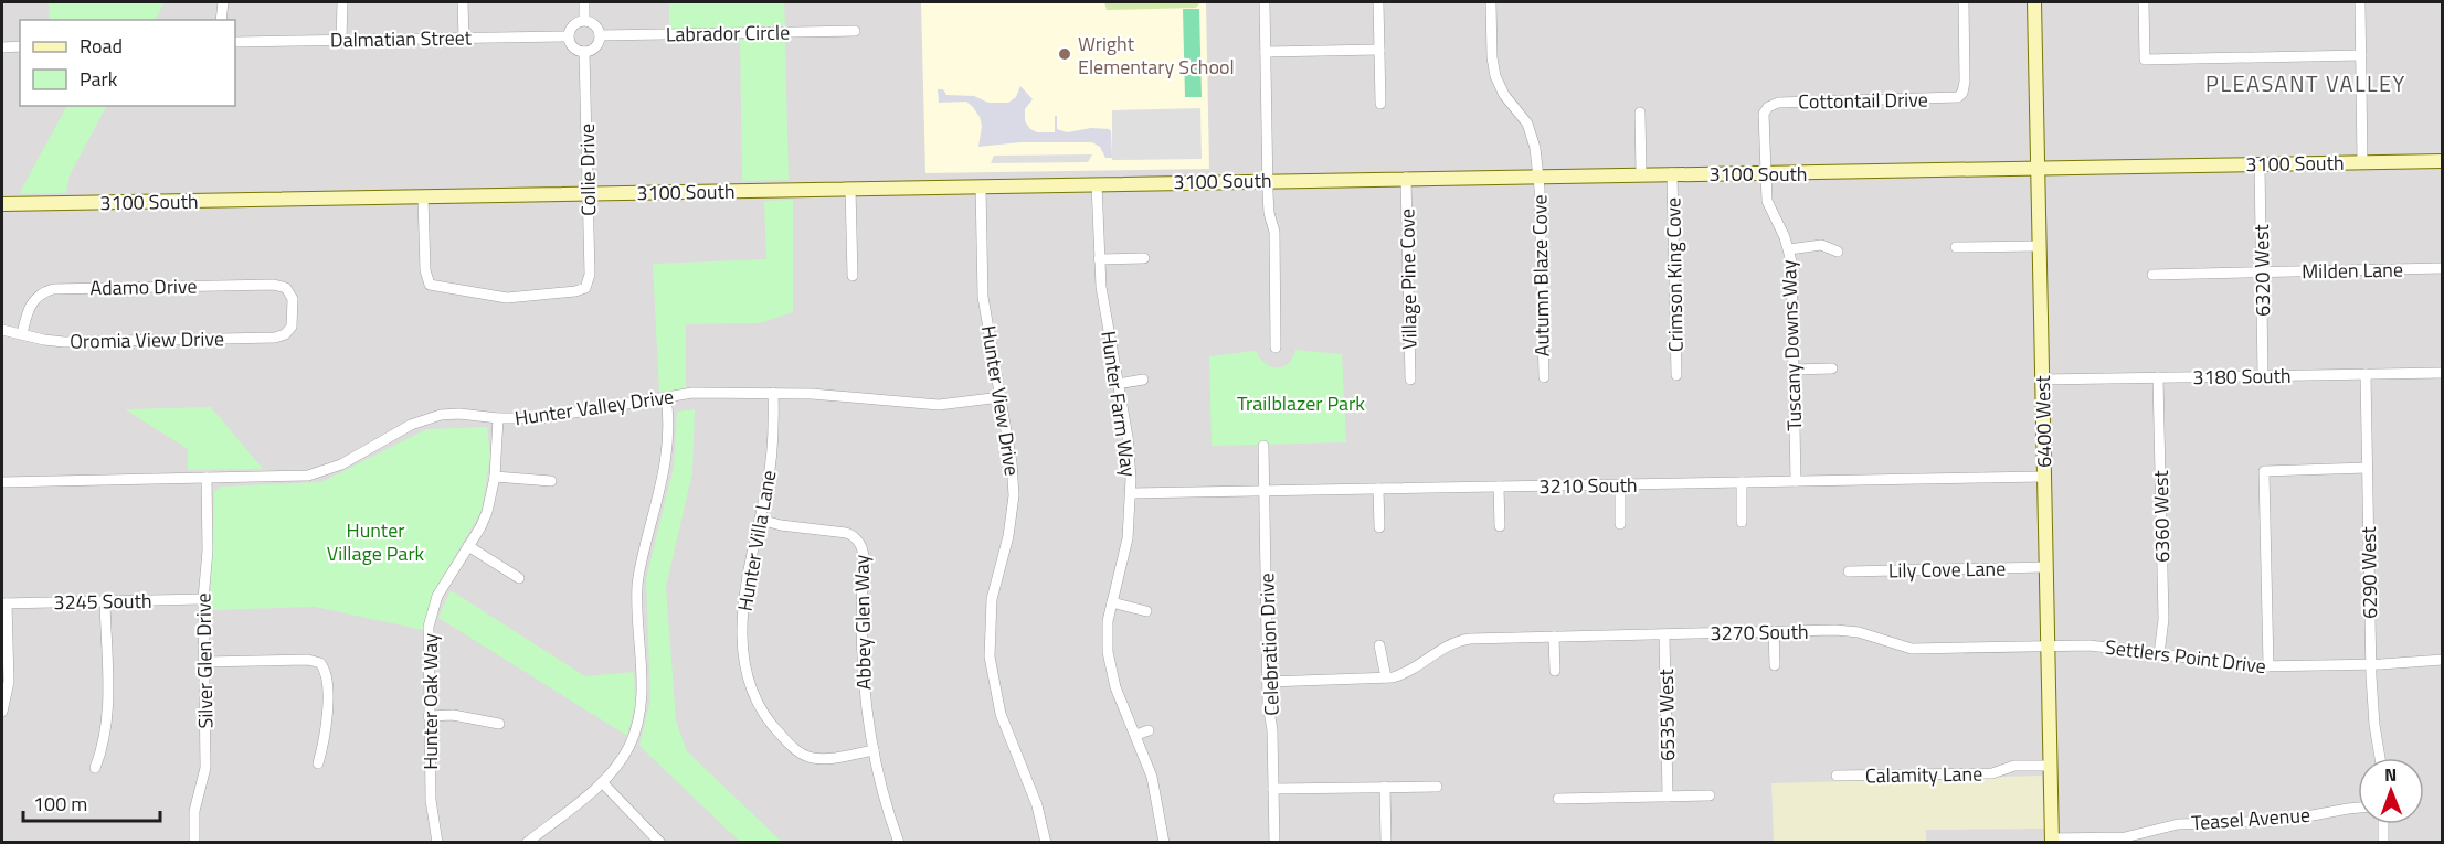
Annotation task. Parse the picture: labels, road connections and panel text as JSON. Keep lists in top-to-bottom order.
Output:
{
  "streets": {
    "main road": ["3100 South", "6400 West"],
    "street": [
      "Labrador Circle",
      "Dalmatian Street",
      "Cottontail Drive",
      "Collie Drive",
      "6320 West",
      "Milden Lane",
      "Crimson King Cove",
      "Autumn Blaze Cove",
      "Village Pine Cove",
      "Adamo Drive",
      "Oromia View Drive",
      "Tuscany Downs Way",
      "3180 South",
      "Hunter View Drive",
      "Hunter Farm Way",
      "Hunter Valley Drive",
      "3210 South",
      "6360 West",
      "Hunter Villa Lane",
      "Lily Cove Lane",
      "6290 West",
      "3245 South",
      "Abbey Glen Way",
      "3270 South",
      "Celebration Drive",
      "Settlers Point Drive",
      "Silver Glen Drive",
      "Hunter Oak Way",
      "6535 West",
      "Calamity Lane",
      "Teasel Avenue"
    ]
  },
  "crossings": [
    ["Labrador Circle", "Dalmatian Street"],
    ["Labrador Circle", "Collie Drive"],
    ["Dalmatian Street", "Collie Drive"],
    ["Cottontail Drive", "Tuscany Downs Way"],
    ["3100 South", "Collie Drive"],
    ["3100 South", "6320 West"],
    ["3100 South", "Crimson King Cove"],
    ["3100 South", "Autumn Blaze Cove"],
    ["3100 South", "Village Pine Cove"],
    ["3100 South", "Tuscany Downs Way"],
    ["3100 South", "Hunter View Drive"],
    ["3100 South", "Hunter Farm Way"],
    ["3100 South", "6400 West"],
    ["6320 West", "Milden Lane"],
    ["6320 West", "3180 South"],
    ["Adamo Drive", "Oromia View Drive"],
    ["Tuscany Downs Way", "3210 South"],
    ["3180 South", "6400 West"],
    ["3180 South", "6360 West"],
    ["3180 South", "6290 West"],
    ["Hunter View Drive", "Hunter Valley Drive"],
    ["Hunter Farm Way", "3210 South"],
    ["Hunter Valley Drive", "Hunter Villa Lane"],
    ["Hunter Valley Drive", "Silver Glen Drive"],
    ["Hunter Valley Drive", "Hunter Oak Way"],
    ["6400 West", "3210 South"],
    ["6400 West", "Lily Cove Lane"],
    ["6400 West", "3270 South"],
    ["6400 West", "Settlers Point Drive"],
    ["6400 West", "Calamity Lane"],
    ["6400 West", "Teasel Avenue"],
    ["3210 South", "Celebration Drive"],
    ["6360 West", "Settlers Point Drive"],
    ["Hunter Villa Lane", "Abbey Glen Way"],
    ["6290 West", "Settlers Point Drive"],
    ["3245 South", "Silver Glen Drive"],
    ["3270 South", "Celebration Drive"],
    ["3270 South", "Settlers Point Drive"],
    ["3270 South", "6535 West"]
  ],
  "districts": ["PLEASANT VALLEY"],
  "parks": ["Trailblazer Park", "Hunter Village Park"],
  "places": ["Wright Elementary School"],
  "legend": ["Road", "Park"],
  "scale_bar": "100 m",
  "north": "top"
}
